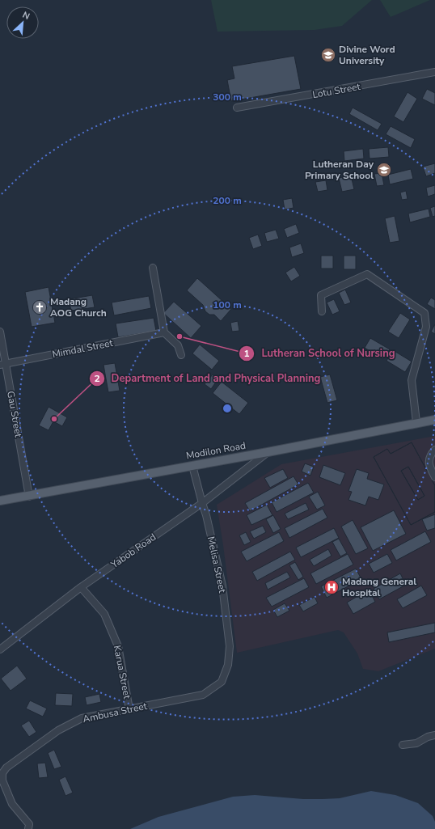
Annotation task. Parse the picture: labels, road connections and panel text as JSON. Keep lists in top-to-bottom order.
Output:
{
  "streets": {
    "main road": ["Modilon Road"],
    "street": [
      "Lotu Street",
      "Mimdal Street",
      "Gau Street",
      "Yabob Road",
      "Melisa Street",
      "Karua Street",
      "Ambusa Street"
    ]
  },
  "crossings": [
    ["Mimdal Street", "Gau Street"],
    ["Gau Street", "Modilon Road"],
    ["Modilon Road", "Yabob Road"],
    ["Modilon Road", "Melisa Street"],
    ["Yabob Road", "Melisa Street"],
    ["Yabob Road", "Karua Street"],
    ["Melisa Street", "Ambusa Street"],
    ["Karua Street", "Ambusa Street"]
  ],
  "places": {
    "school or university": ["Divine Word University", "Lutheran Day Primary School"],
    "church": ["Madang AOG Church"],
    "other": ["Lutheran School of Nursing", "Department of Land and Physical Planning"],
    "hospital": ["Madang General Hospital"]
  },
  "north": "top right",
  "rings": ["300 m", "200 m", "100 m"]
}
